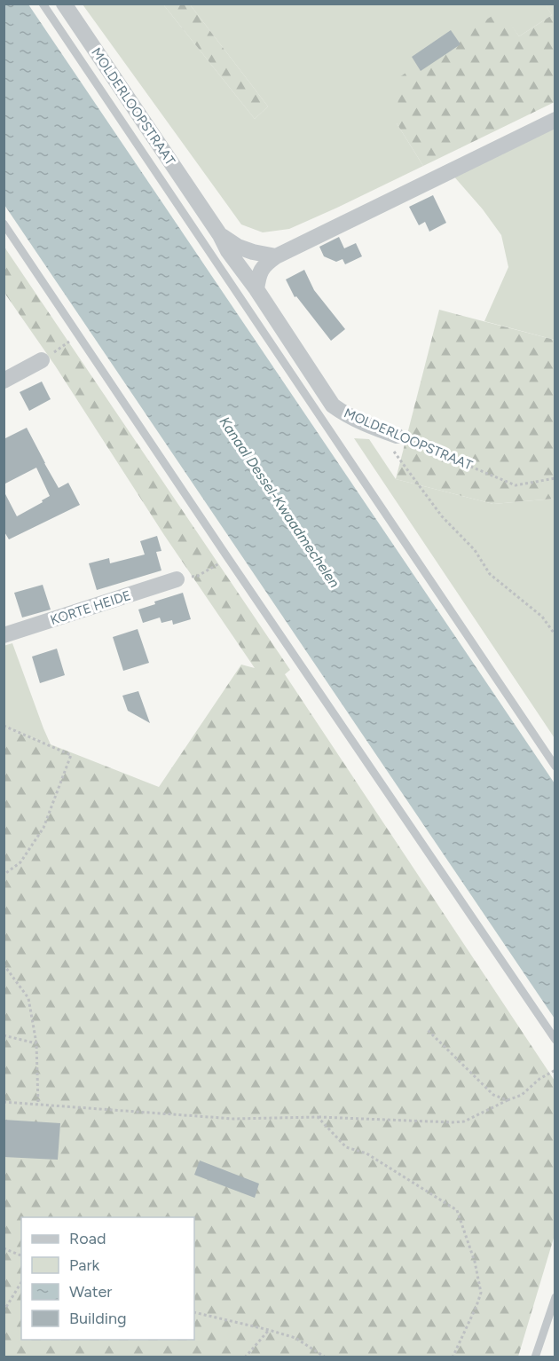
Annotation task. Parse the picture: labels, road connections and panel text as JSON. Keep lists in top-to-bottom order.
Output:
{
  "streets": {
    "street": ["MOLDERLOOPSTRAAT", "KORTE HEIDE"]
  },
  "water": ["Kanaal Dessel-Kwaadmechelen"],
  "legend": [
    "Road",
    "Park",
    "Water",
    "Building"
  ]
}
